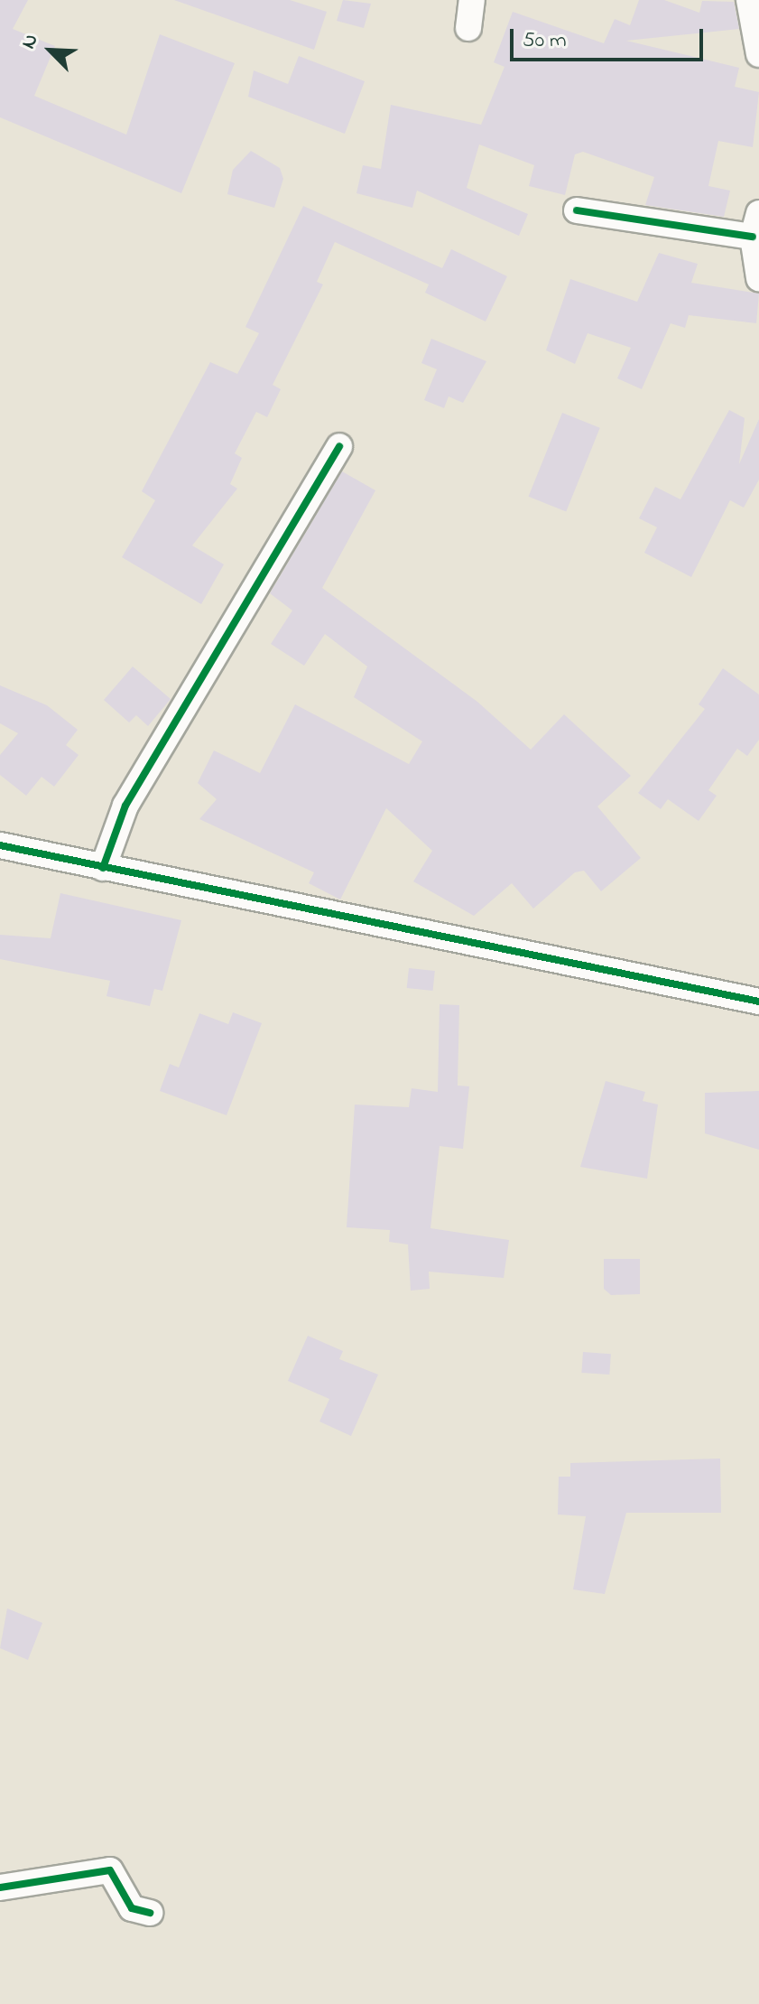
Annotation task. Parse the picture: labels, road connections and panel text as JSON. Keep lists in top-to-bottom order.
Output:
{
  "scale_bar": "50 m",
  "north": "top left"
}
